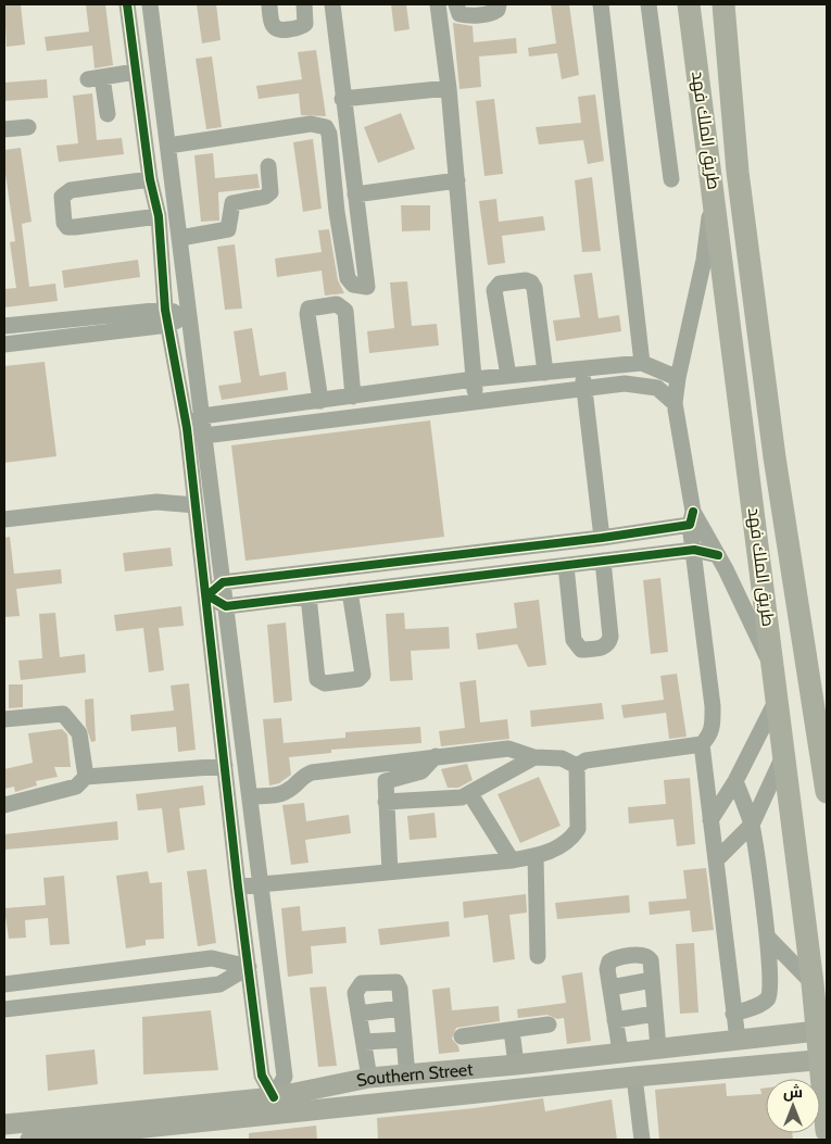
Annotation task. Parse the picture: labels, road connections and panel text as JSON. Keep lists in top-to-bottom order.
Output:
{
  "streets": {
    "highway": ["طريق الملك فهد"],
    "main road": ["Southern Street"]
  },
  "crossings": [
    ["طريق الملك فهد", "Southern Street"]
  ],
  "north": "top"
}
